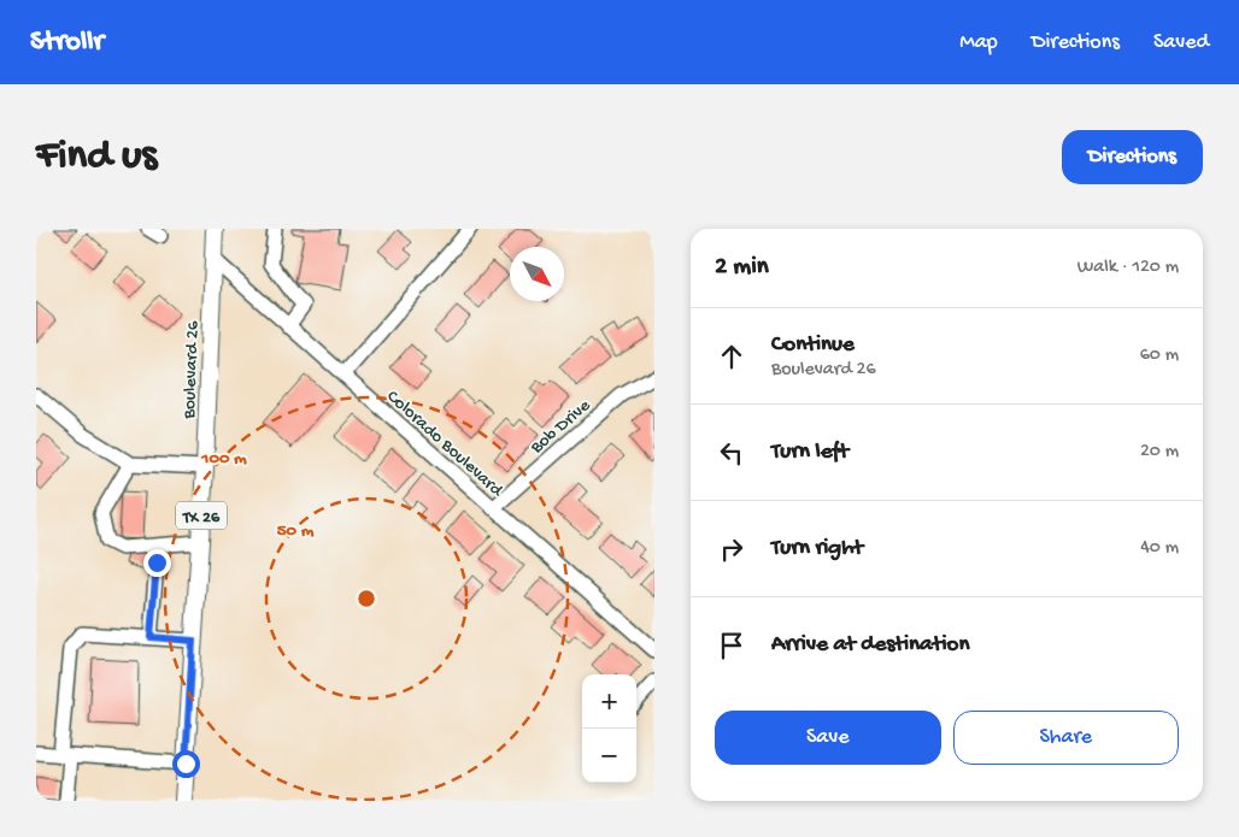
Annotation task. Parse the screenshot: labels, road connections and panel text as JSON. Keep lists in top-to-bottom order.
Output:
{
  "streets": {
    "main road": ["Boulevard 26", "TX 26"],
    "street": ["Bob Drive", "Colorado Boulevard"]
  },
  "crossings": [
    ["Boulevard 26", "Colorado Boulevard"],
    ["Bob Drive", "Colorado Boulevard"]
  ],
  "north": "bottom right",
  "page": {
    "header": "Strollr",
    "nav": ["Map", "Directions", "Saved"],
    "buttons": [
      "Directions",
      ["Save", "Share"]
    ],
    "title": "Find us",
    "heading": ["2 min", "Walk · 120 m"],
    "list": [
      ["Continue", "Boulevard 26", "60 m"],
      ["Turn left", "20 m"],
      ["Turn right", "40 m"],
      "Arrive at destination"
    ],
    "map_buttons": ["+", "−"]
  },
  "rings": ["100 m", "50 m"]
}
